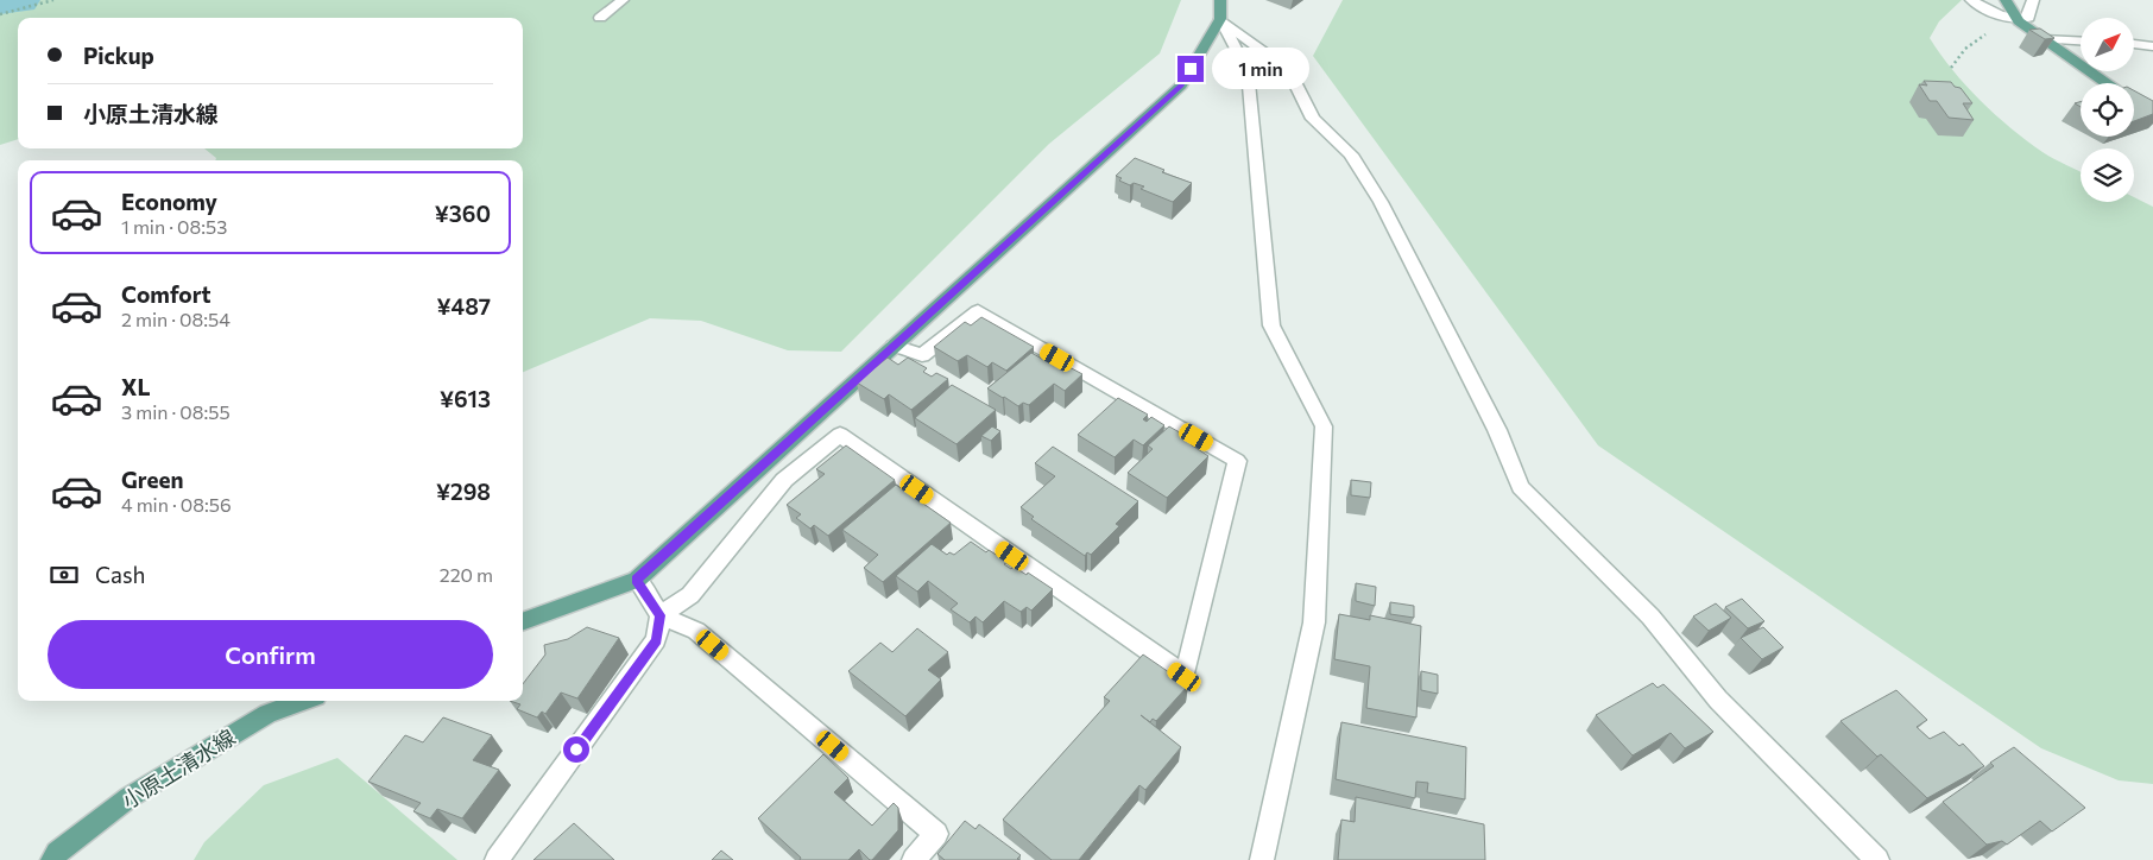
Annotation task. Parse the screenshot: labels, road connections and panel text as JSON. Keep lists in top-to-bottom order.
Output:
{
  "streets": {
    "main road": ["小原土清水線"]
  },
  "north": "top right",
  "page": {
    "banner": ["Pickup", "小原土清水線"],
    "bubble": "1 min",
    "list": [
      {
        "name": "Economy",
        "note": "1 min · 08:53",
        "value": "¥360"
      },
      {
        "name": "Comfort",
        "note": "2 min · 08:54",
        "value": "¥487"
      },
      {
        "name": "XL",
        "note": "3 min · 08:55",
        "value": "¥613"
      },
      {
        "name": "Green",
        "note": "4 min · 08:56",
        "value": "¥298"
      }
    ],
    "pay": ["Cash", "220 m"],
    "buttons": "Confirm"
  }
}
